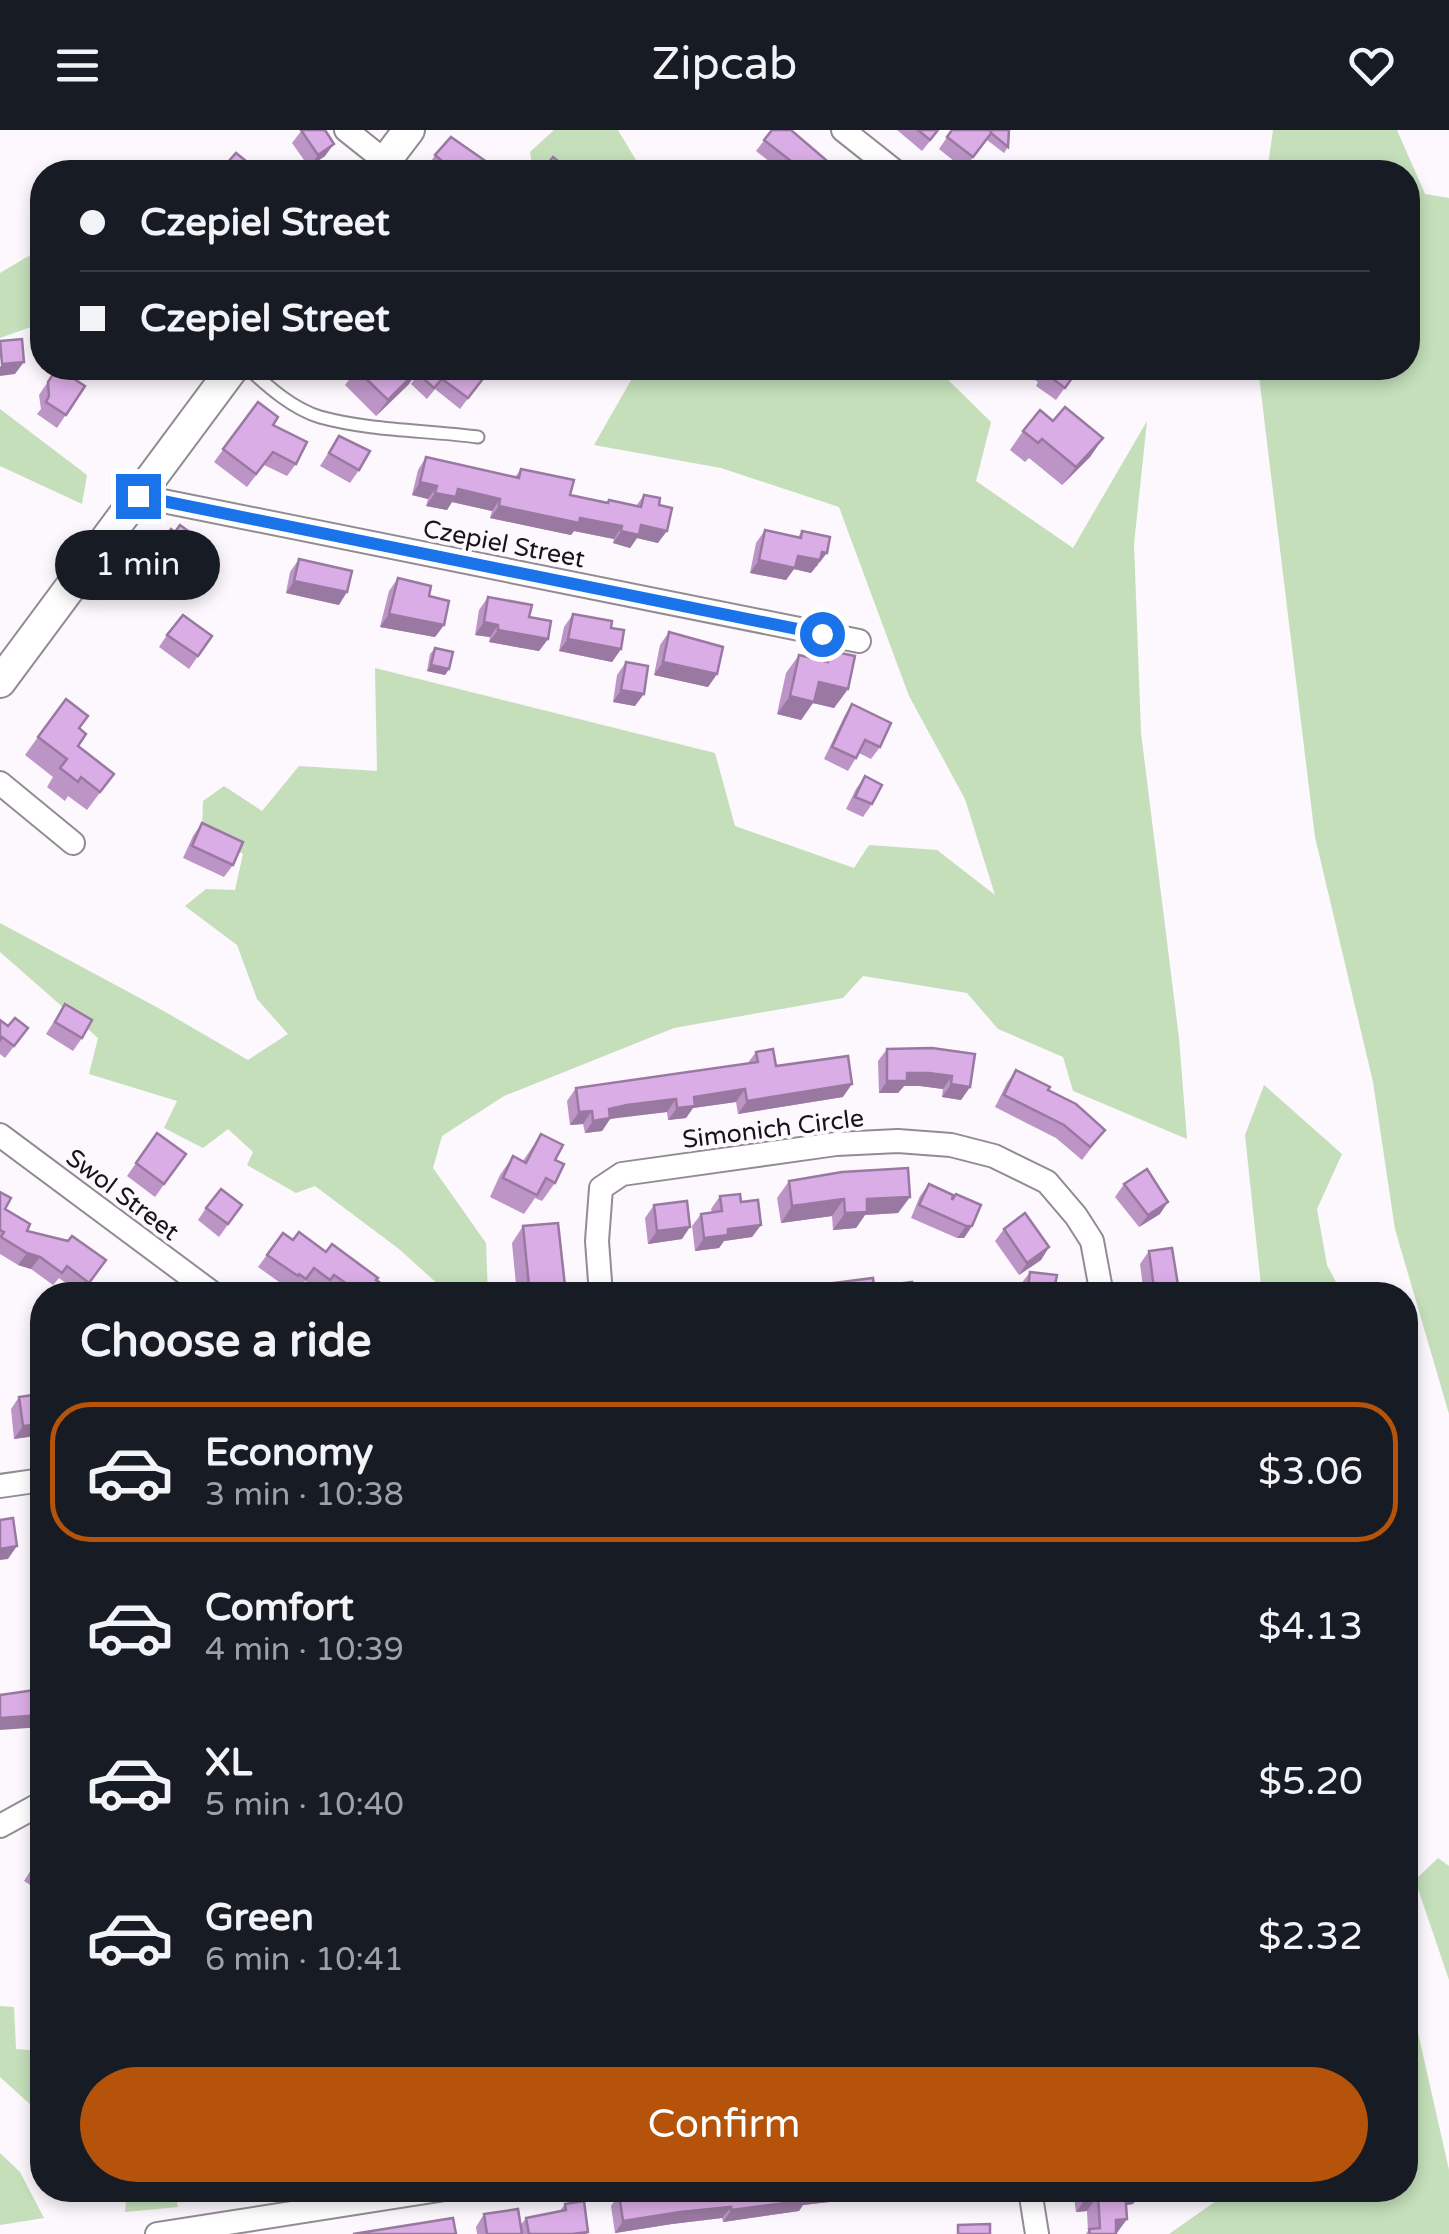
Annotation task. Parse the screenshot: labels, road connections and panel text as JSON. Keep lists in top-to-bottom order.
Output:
{
  "streets": {
    "street": ["Czepiel Street", "Simonich Circle", "Swol Street"]
  },
  "page": {
    "header": "Zipcab",
    "banner": ["Czepiel Street", "Czepiel Street"],
    "bubble": "1 min",
    "heading": "Choose a ride",
    "list": [
      {
        "name": "Economy",
        "note": "3 min · 10:38",
        "value": "$3.06"
      },
      {
        "name": "Comfort",
        "note": "4 min · 10:39",
        "value": "$4.13"
      },
      {
        "name": "XL",
        "note": "5 min · 10:40",
        "value": "$5.20"
      },
      {
        "name": "Green",
        "note": "6 min · 10:41",
        "value": "$2.32"
      }
    ],
    "buttons": "Confirm"
  }
}
